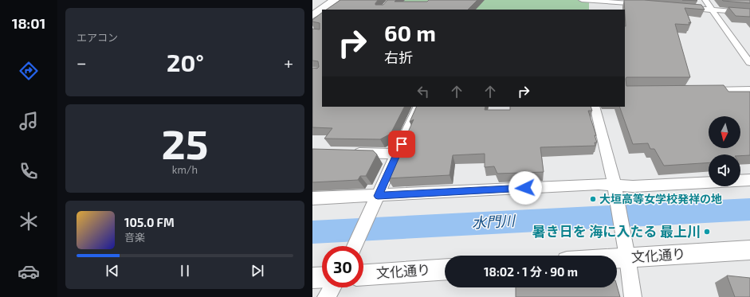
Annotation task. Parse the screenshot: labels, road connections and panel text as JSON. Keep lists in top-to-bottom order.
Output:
{
  "streets": {
    "street": ["文化通り"]
  },
  "water": ["水門川"],
  "places": ["大垣高等女学校発祥の地", "暑き日を 海に入たる 最上川"],
  "north": "bottom",
  "page": {
    "tabs": "18:01",
    "tile": [
      "エアコン",
      ["25", "km/h"]
    ],
    "turn": ["60 m", "右折"],
    "heat": ["−", "20°", "+"],
    "song": ["105.0 FM", "音楽"],
    "limit": "30",
    "trip": "18:02 · 1 分 · 90 m"
  }
}
